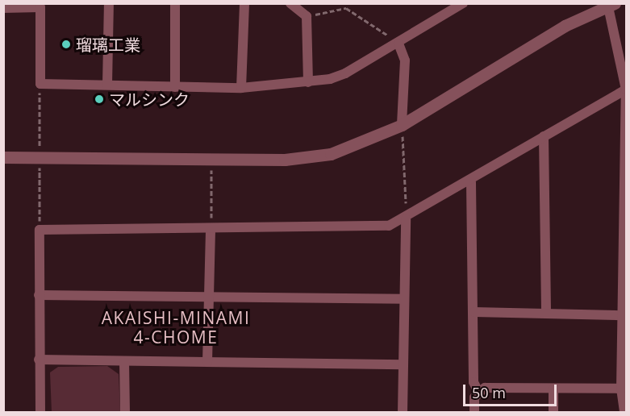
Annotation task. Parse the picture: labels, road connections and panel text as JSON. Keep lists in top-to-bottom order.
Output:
{
  "districts": ["AKAISHI-MINAMI 4-CHOME"],
  "places": ["瑠璃工業", "マルシンク"],
  "scale_bar": "50 m"
}
